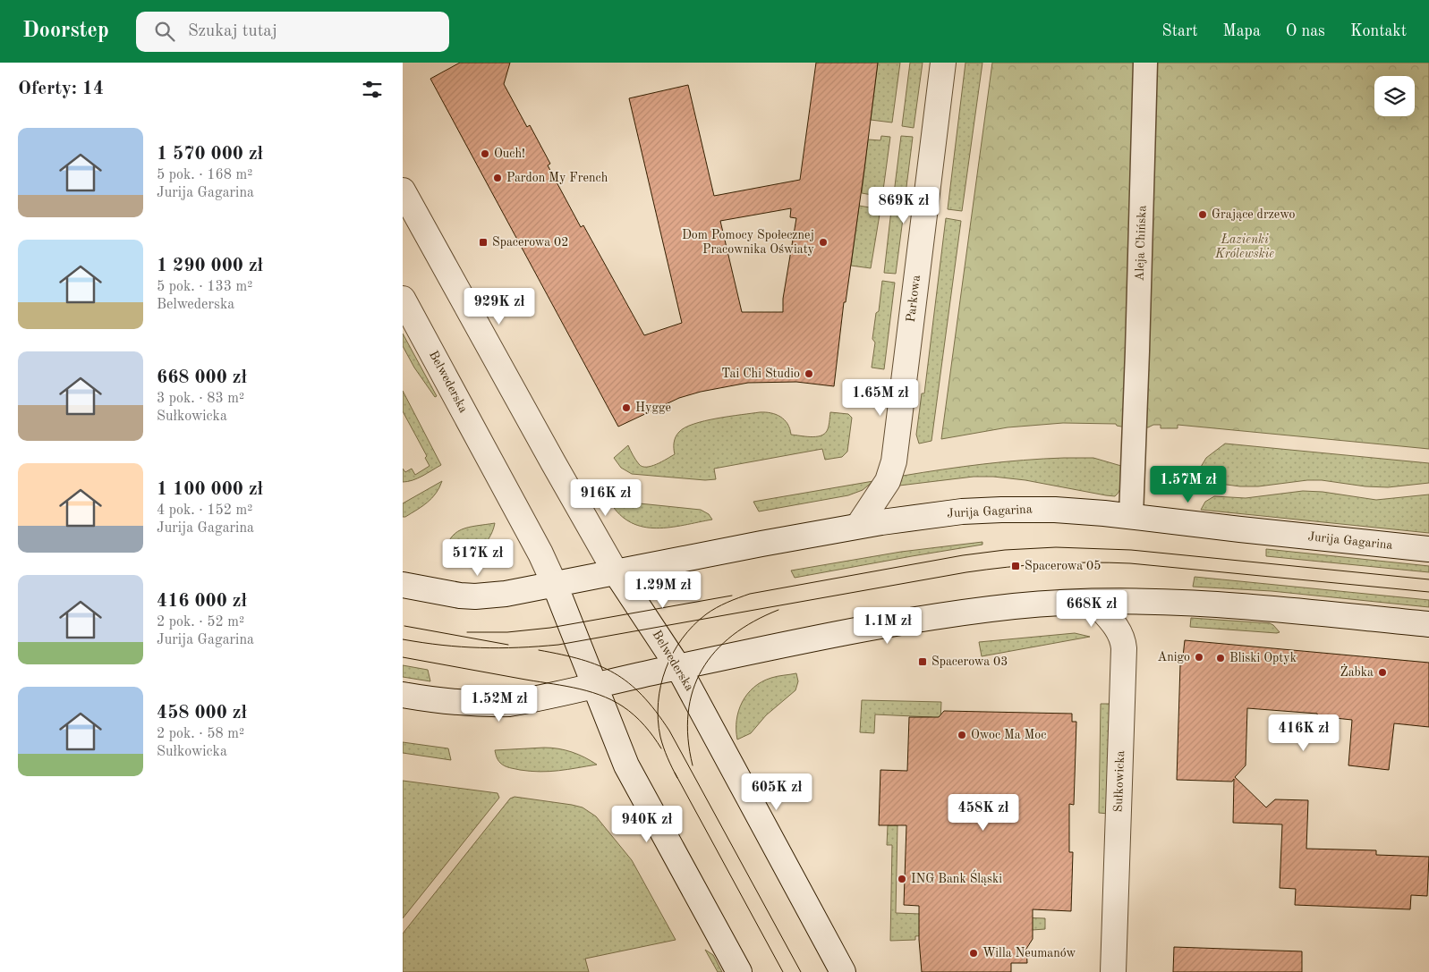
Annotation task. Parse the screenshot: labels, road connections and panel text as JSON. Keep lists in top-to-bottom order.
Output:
{
  "streets": {
    "main road": [
      "Parkowa",
      "Belwederska",
      "Jurija Gagarina",
      "Sułkowicka"
    ],
    "street": ["Aleja Chińska"]
  },
  "crossings": [
    ["Aleja Chińska", "Jurija Gagarina"],
    ["Parkowa", "Jurija Gagarina"],
    ["Belwederska", "Jurija Gagarina"]
  ],
  "parks": ["Łazienki Królewskie"],
  "places": {
    "other": [
      "Ouch!",
      "Pardon My French",
      "Grające drzewo",
      "Dom Pomocy Społecznej Pracownika Oświaty",
      "Tai Chi Studio",
      "Hygge",
      "Anigo",
      "Bliski Optyk",
      "Żabka",
      "Owoc Ma Moc",
      "ING Bank Śląski",
      "Willa Neumanów"
    ],
    "transit": ["Spacerowa 02", "Spacerowa 05", "Spacerowa 03"]
  },
  "page": {
    "header": "Doorstep",
    "search": "Szukaj tutaj",
    "nav": [
      "Start",
      "Mapa",
      "O nas",
      "Kontakt"
    ],
    "heading": "Oferty: 14",
    "list": [
      {
        "name": "1 570 000 zł",
        "note": "5 pok. · 168 m² · Jurija Gagarina"
      },
      {
        "name": "1 290 000 zł",
        "note": "5 pok. · 133 m² · Belwederska"
      },
      {
        "name": "668 000 zł",
        "note": "3 pok. · 83 m² · Sułkowicka"
      },
      {
        "name": "1 100 000 zł",
        "note": "4 pok. · 152 m² · Jurija Gagarina"
      },
      {
        "name": "416 000 zł",
        "note": "2 pok. · 52 m² · Jurija Gagarina"
      },
      {
        "name": "458 000 zł",
        "note": "2 pok. · 58 m² · Sułkowicka"
      }
    ],
    "price": [
      "869K zł",
      "929K zł",
      "1.65M zł",
      "1.57M zł",
      "916K zł",
      "517K zł",
      "1.29M zł",
      "668K zł",
      "1.1M zł",
      "1.52M zł",
      "416K zł",
      "605K zł",
      "458K zł",
      "940K zł"
    ]
  }
}
